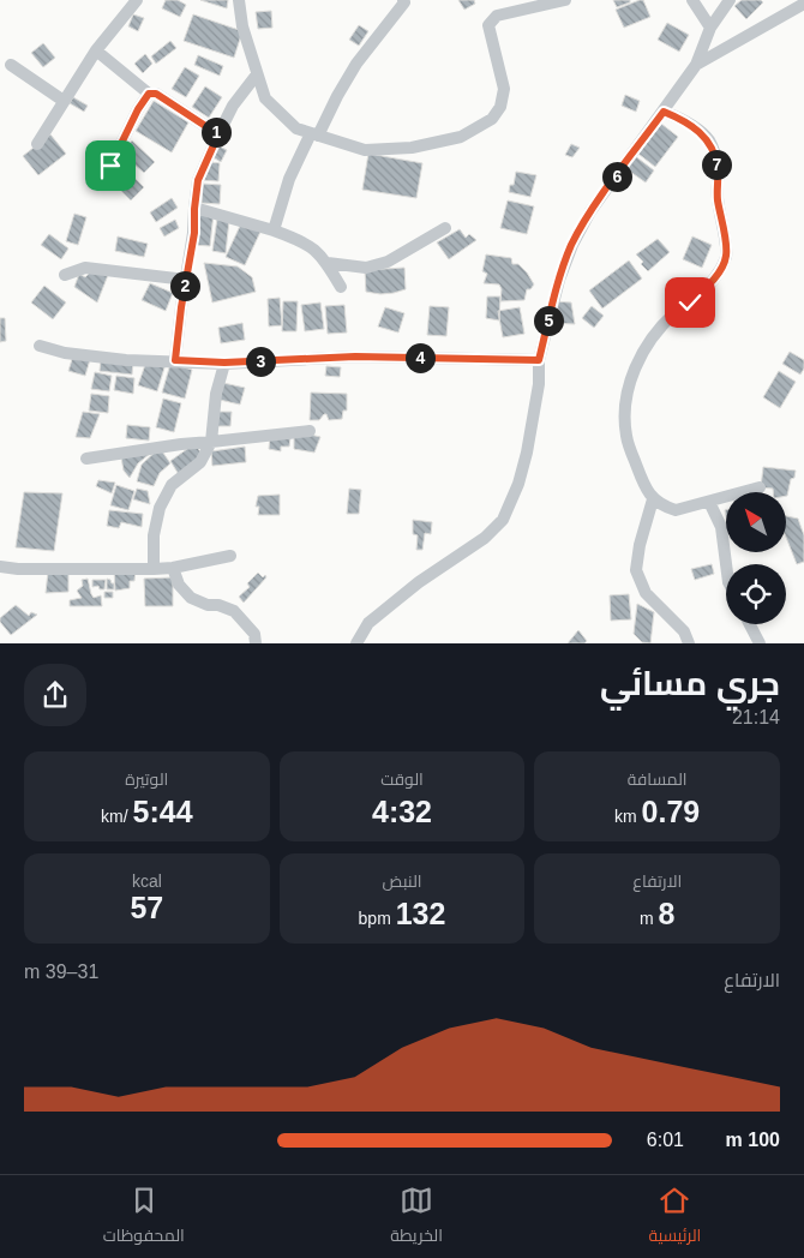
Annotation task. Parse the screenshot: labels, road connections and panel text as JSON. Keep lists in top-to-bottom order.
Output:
{
  "north": "top left",
  "page": {
    "pins": [
      "1",
      "7",
      "6",
      "2",
      "5",
      "4",
      "3"
    ],
    "heading": ["جري مسائي", "21:14"],
    "stats": [
      ["المسافة", "0.79 km"],
      ["الوقت", "4:32"],
      ["الوتيرة", "5:44 /km"],
      ["الارتفاع", "8 m"],
      ["النبض", "132 bpm"],
      ["kcal", "57"]
    ],
    "chart": ["الارتفاع", "31–39 m"],
    "list": [
      {
        "name": "100 m",
        "note": "6:01"
      }
    ],
    "tabs": ["الرئيسية", "الخريطة", "المحفوظات"]
  }
}
